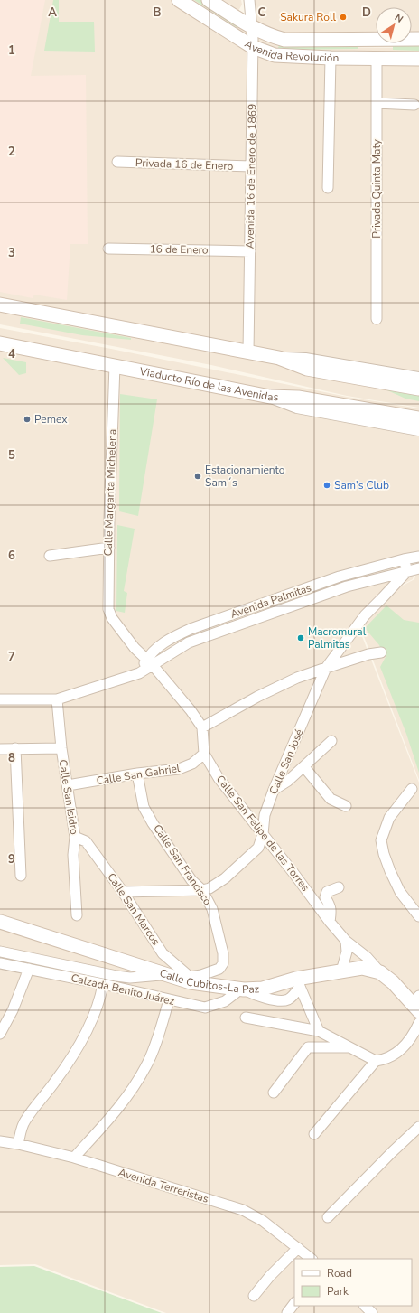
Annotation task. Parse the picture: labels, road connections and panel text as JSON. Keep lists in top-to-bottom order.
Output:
{
  "streets": {
    "main road": ["Avenida Revolución", "Viaducto Río de las Avenidas", "Calle Cubitos-La Paz"],
    "street": [
      "Privada 16 de Enero",
      "Avenida 16 de Enero de 1869",
      "Privada Quinta Maty",
      "16 de Enero",
      "Calle Margarita Michelena",
      "Avenida Palmitas",
      "Calle San José",
      "Calle San Gabriel",
      "Calle San Isidro",
      "Calle San Felipe de las Torres",
      "Calle San Francisco",
      "Calle San Marcos",
      "Calzada Benito Juárez",
      "Avenida Terreristas"
    ]
  },
  "crossings": [
    ["Avenida Revolución", "Avenida 16 de Enero de 1869"],
    ["Avenida Revolución", "Privada Quinta Maty"],
    ["Privada 16 de Enero", "Avenida 16 de Enero de 1869"],
    ["Avenida 16 de Enero de 1869", "16 de Enero"],
    ["Viaducto Río de las Avenidas", "Calle Margarita Michelena"],
    ["Calle Margarita Michelena", "Avenida Palmitas"],
    ["Avenida Palmitas", "Calle San José"],
    ["Avenida Palmitas", "Calle San Isidro"],
    ["Calle San José", "Calle San Felipe de las Torres"],
    ["Calle San José", "Calle San Francisco"],
    ["Calle San José", "Calle San Marcos"],
    ["Calle San Gabriel", "Calle San Isidro"],
    ["Calle San Gabriel", "Calle San Felipe de las Torres"],
    ["Calle San Gabriel", "Calle San Francisco"],
    ["Calle San Isidro", "Calle San Marcos"],
    ["Calle San Felipe de las Torres", "Calle Cubitos-La Paz"],
    ["Calle San Francisco", "Calle San Marcos"],
    ["Calle San Francisco", "Calle Cubitos-La Paz"],
    ["Calle San Marcos", "Calle Cubitos-La Paz"],
    ["Calle Cubitos-La Paz", "Calzada Benito Juárez"]
  ],
  "places": [
    "Sakura Roll",
    "Pemex",
    "Estacionamiento Sam´s",
    "Sam's Club",
    "Macromural Palmitas"
  ],
  "legend": ["Road", "Park"],
  "north": "top right",
  "grid": {
    "columns": [
      "A",
      "B",
      "C",
      "D"
    ],
    "rows": [
      "1",
      "2",
      "3",
      "4",
      "5",
      "6",
      "7",
      "8",
      "9"
    ]
  }
}
